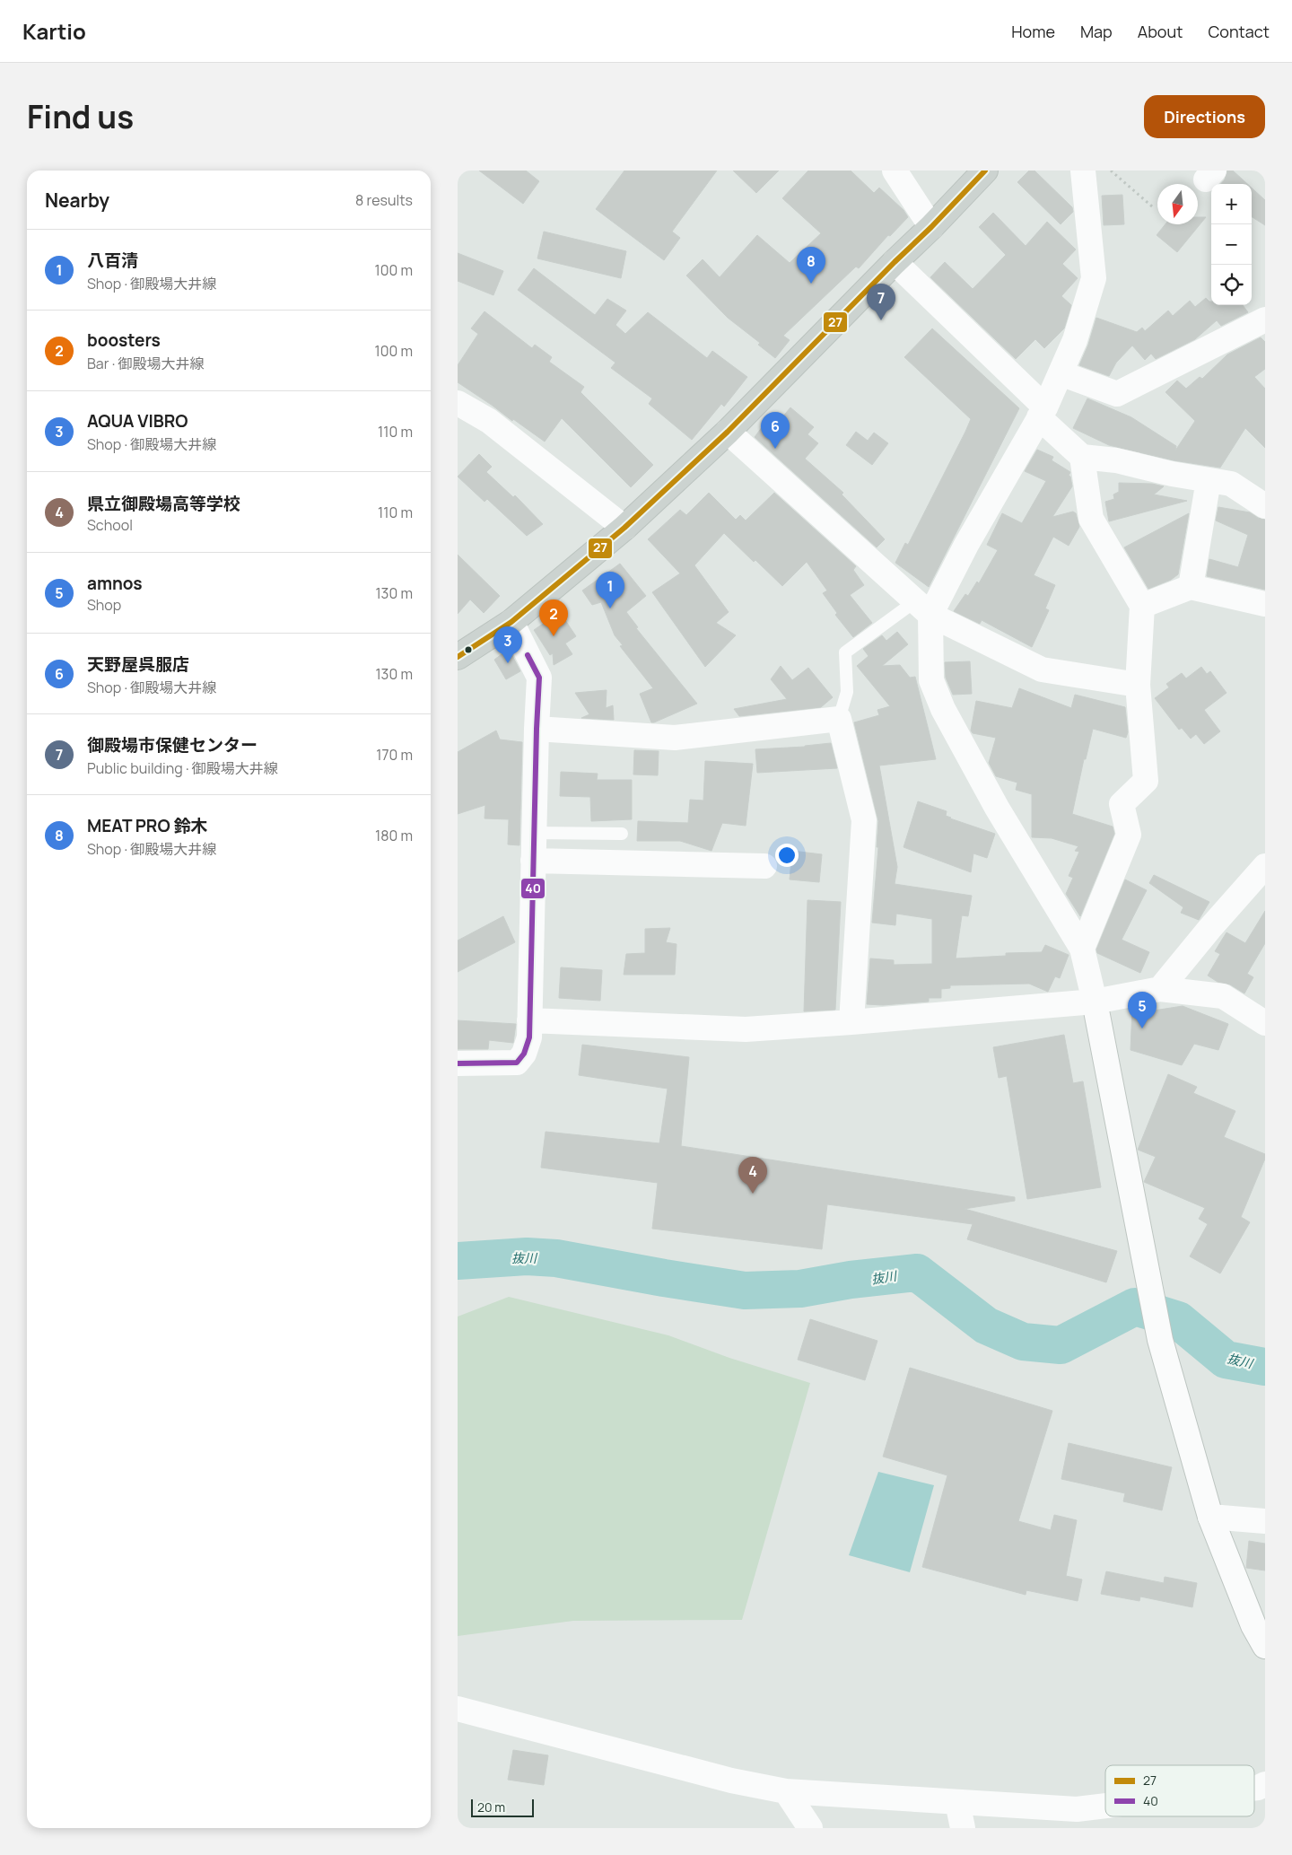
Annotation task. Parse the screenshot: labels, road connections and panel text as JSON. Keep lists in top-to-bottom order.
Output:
{
  "water": ["抜川"],
  "lines": ["transit line 27", "transit line 40"],
  "legend": ["27", "40"],
  "scale_bar": "20 m",
  "north": "bottom",
  "page": {
    "header": "Kartio",
    "nav": [
      "Home",
      "Map",
      "About",
      "Contact"
    ],
    "title": "Find us",
    "buttons": "Directions",
    "heading": ["Nearby", "8 results"],
    "map_buttons": ["+", "−"],
    "list": [
      {
        "mark": "1",
        "name": "八百清",
        "note": "Shop · 御殿場大井線",
        "value": "100 m"
      },
      {
        "mark": "2",
        "name": "boosters",
        "note": "Bar · 御殿場大井線",
        "value": "100 m"
      },
      {
        "mark": "3",
        "name": "AQUA VIBRO",
        "note": "Shop · 御殿場大井線",
        "value": "110 m"
      },
      {
        "mark": "4",
        "name": "県立御殿場高等学校",
        "note": "School",
        "value": "110 m"
      },
      {
        "mark": "5",
        "name": "amnos",
        "note": "Shop",
        "value": "130 m"
      },
      {
        "mark": "6",
        "name": "天野屋呉服店",
        "note": "Shop · 御殿場大井線",
        "value": "130 m"
      },
      {
        "mark": "7",
        "name": "御殿場市保健センター",
        "note": "Public building · 御殿場大井線",
        "value": "170 m"
      },
      {
        "mark": "8",
        "name": "MEAT PRO 鈴木",
        "note": "Shop · 御殿場大井線",
        "value": "180 m"
      }
    ],
    "pins": [
      "8",
      "7",
      "6",
      "1",
      "2",
      "3",
      "5",
      "4"
    ],
    "scale": "20 m"
  }
}
